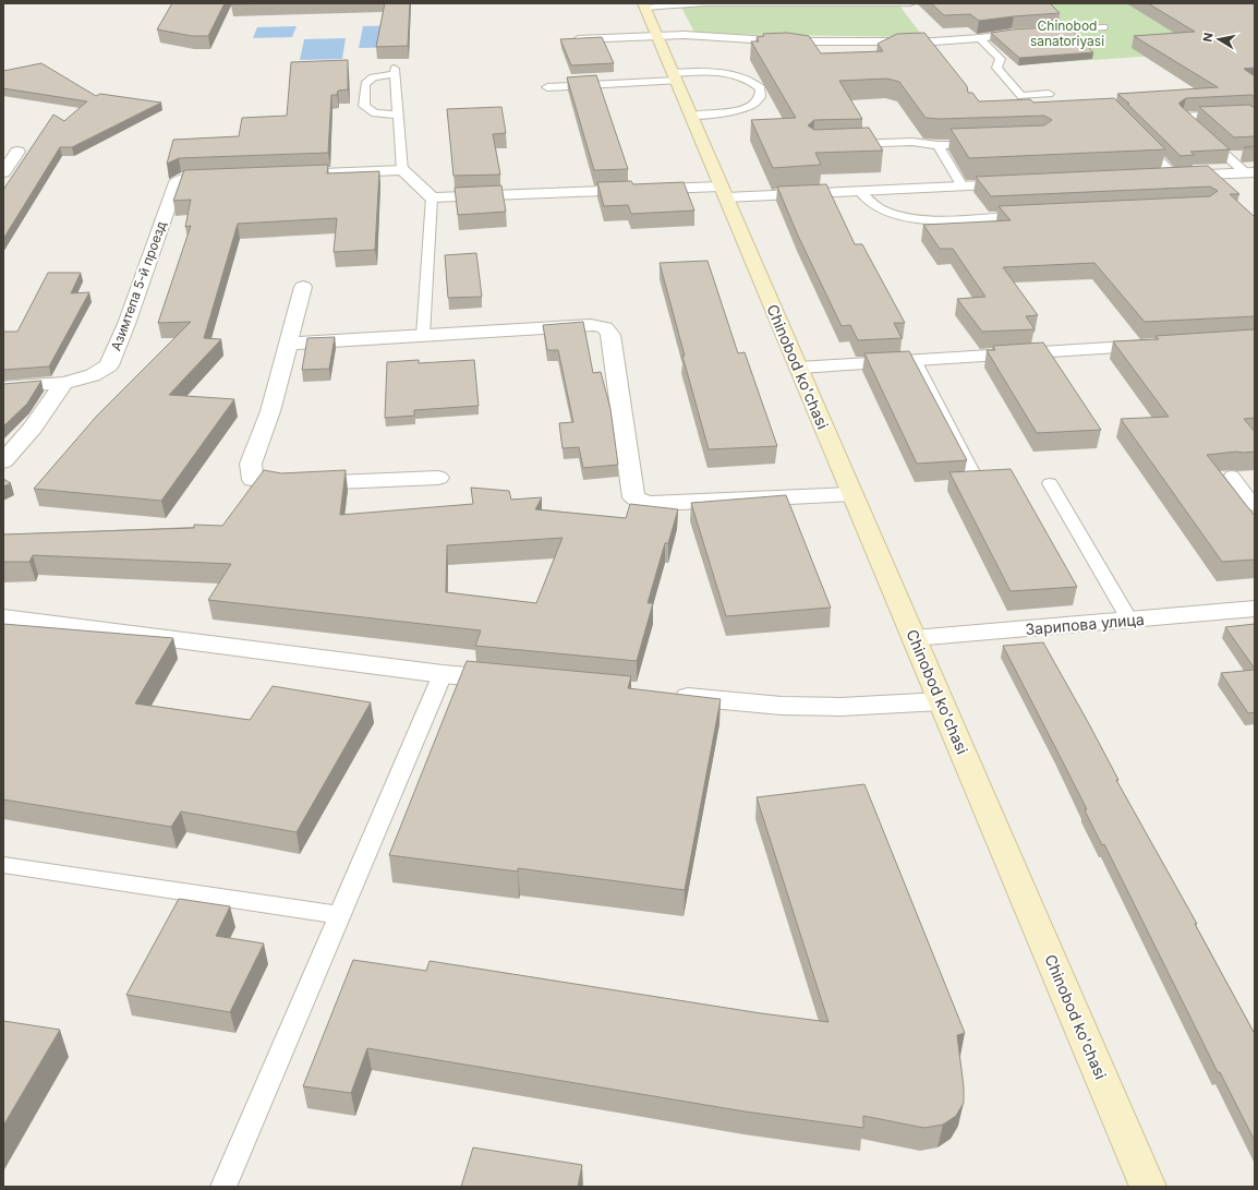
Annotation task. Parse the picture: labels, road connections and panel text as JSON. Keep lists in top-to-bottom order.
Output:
{
  "streets": {
    "main road": ["Chinobod ko'chasi"],
    "street": ["Азимтепа 5-й проезд", "Зарипова улица"]
  },
  "crossings": [
    ["Chinobod ko'chasi", "Зарипова улица"]
  ],
  "parks": ["Chinobod sanatoriyasi"],
  "north": "left"
}
